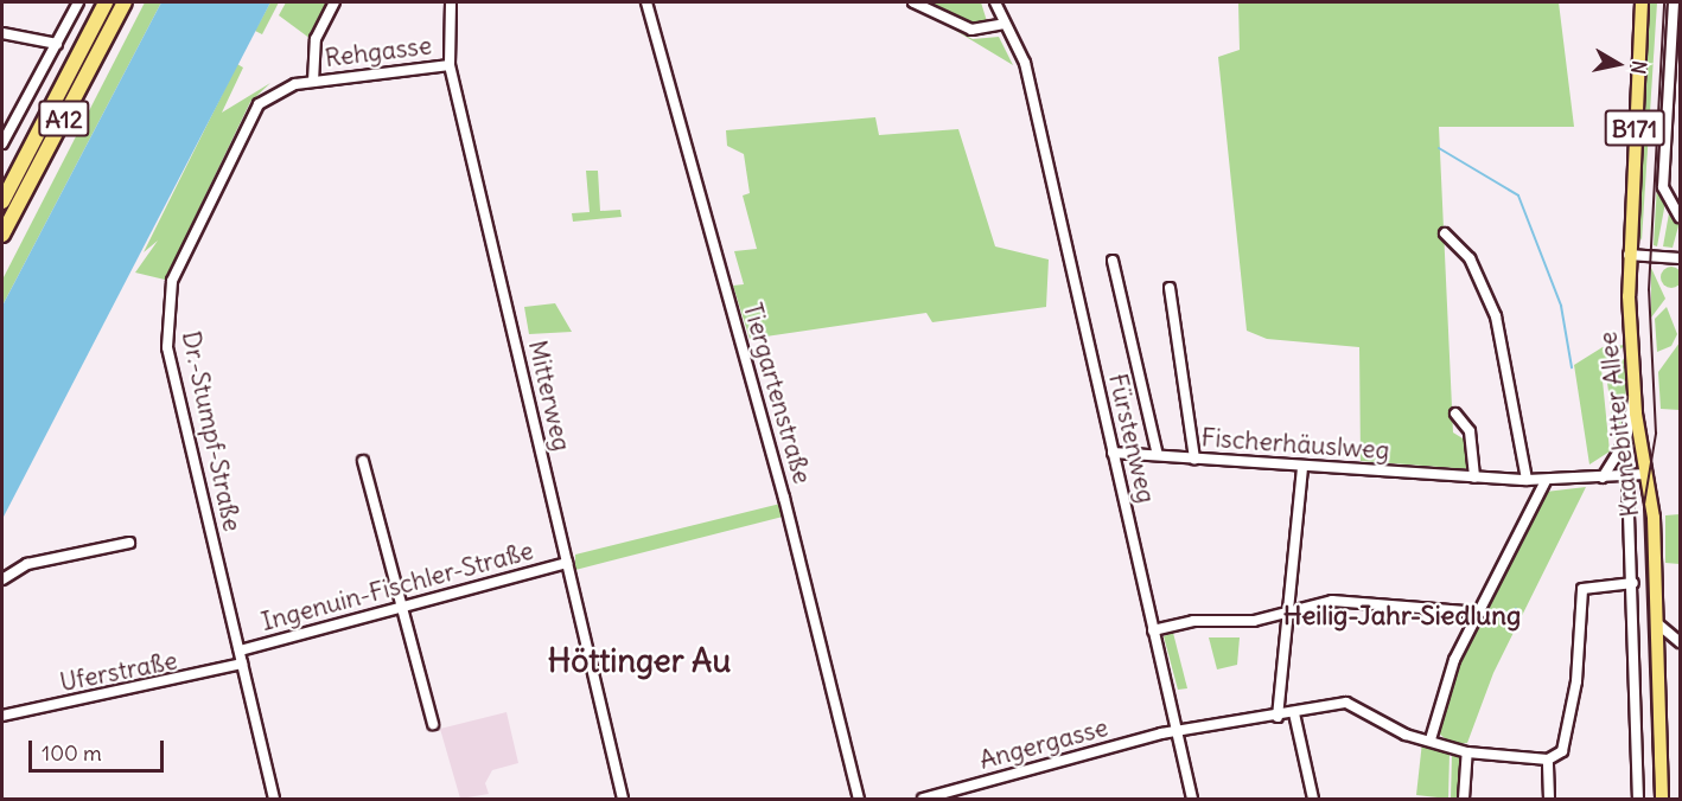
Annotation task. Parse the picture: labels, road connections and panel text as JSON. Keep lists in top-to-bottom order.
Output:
{
  "streets": {
    "highway": ["A12"],
    "main road": ["B171", "Kranebitter Allee"],
    "street": [
      "Rehgasse",
      "Tiergartenstraße",
      "Mitterweg",
      "Dr.-Stumpf-Straße",
      "Fürstenweg",
      "Fischerhäuslweg",
      "Ingenuin-Fischler-Straße",
      "Uferstraße",
      "Angergasse"
    ]
  },
  "crossings": [
    ["Rehgasse", "Mitterweg"],
    ["Rehgasse", "Dr.-Stumpf-Straße"],
    ["Mitterweg", "Ingenuin-Fischler-Straße"],
    ["Kranebitter Allee", "Fischerhäuslweg"],
    ["Dr.-Stumpf-Straße", "Ingenuin-Fischler-Straße"],
    ["Dr.-Stumpf-Straße", "Uferstraße"],
    ["Fürstenweg", "Fischerhäuslweg"],
    ["Fürstenweg", "Angergasse"]
  ],
  "districts": ["Heilig-Jahr-Siedlung", "Höttinger Au"],
  "scale_bar": "100 m",
  "north": "right"
}
